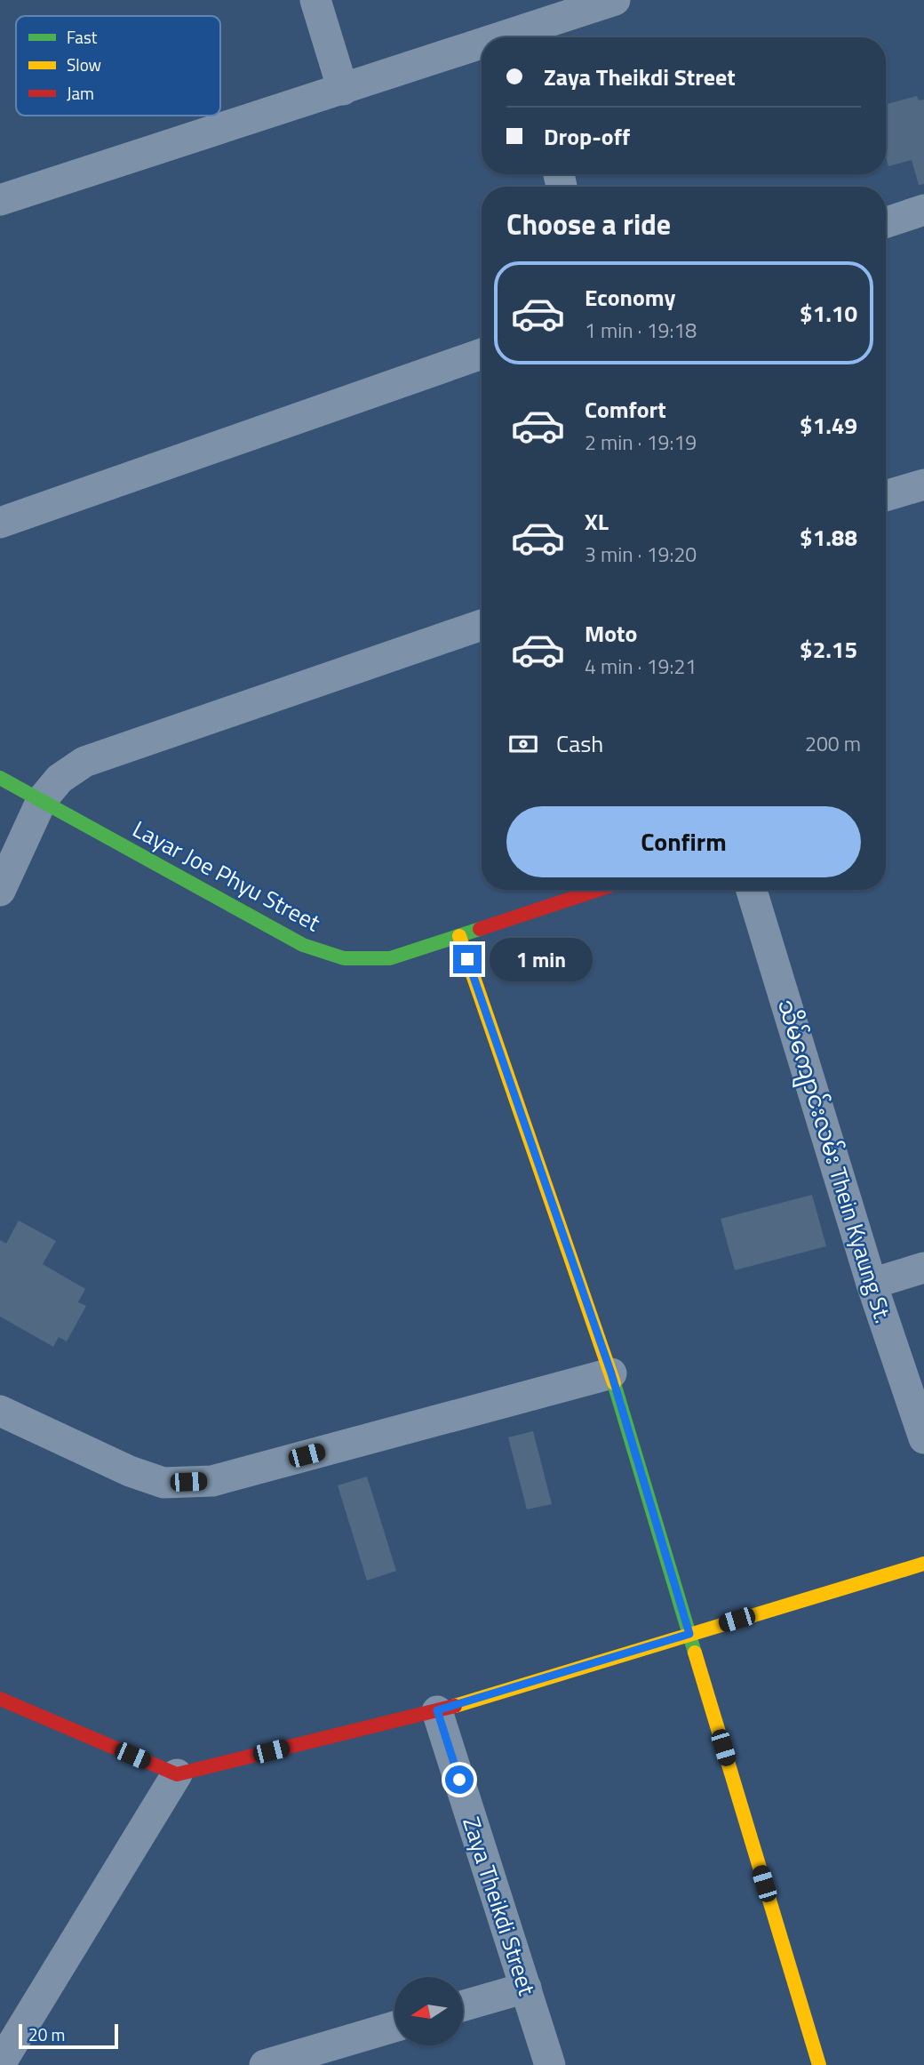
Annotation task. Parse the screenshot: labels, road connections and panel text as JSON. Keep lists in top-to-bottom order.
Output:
{
  "streets": {
    "street": ["Layar Joe Phyu Street", "သိမ်ကျောင်းလမ်း Thein Kyaung St.", "Zaya Theikdi Street"]
  },
  "legend": ["Fast", "Slow", "Jam"],
  "scale_bar": "20 m",
  "north": "left",
  "page": {
    "banner": ["Zaya Theikdi Street", "Drop-off"],
    "heading": "Choose a ride",
    "list": [
      {
        "name": "Economy",
        "note": "1 min · 19:18",
        "value": "$1.10"
      },
      {
        "name": "Comfort",
        "note": "2 min · 19:19",
        "value": "$1.49"
      },
      {
        "name": "XL",
        "note": "3 min · 19:20",
        "value": "$1.88"
      },
      {
        "name": "Moto",
        "note": "4 min · 19:21",
        "value": "$2.15"
      }
    ],
    "pay": ["Cash", "200 m"],
    "buttons": "Confirm",
    "bubble": "1 min",
    "scale": "20 m"
  }
}
